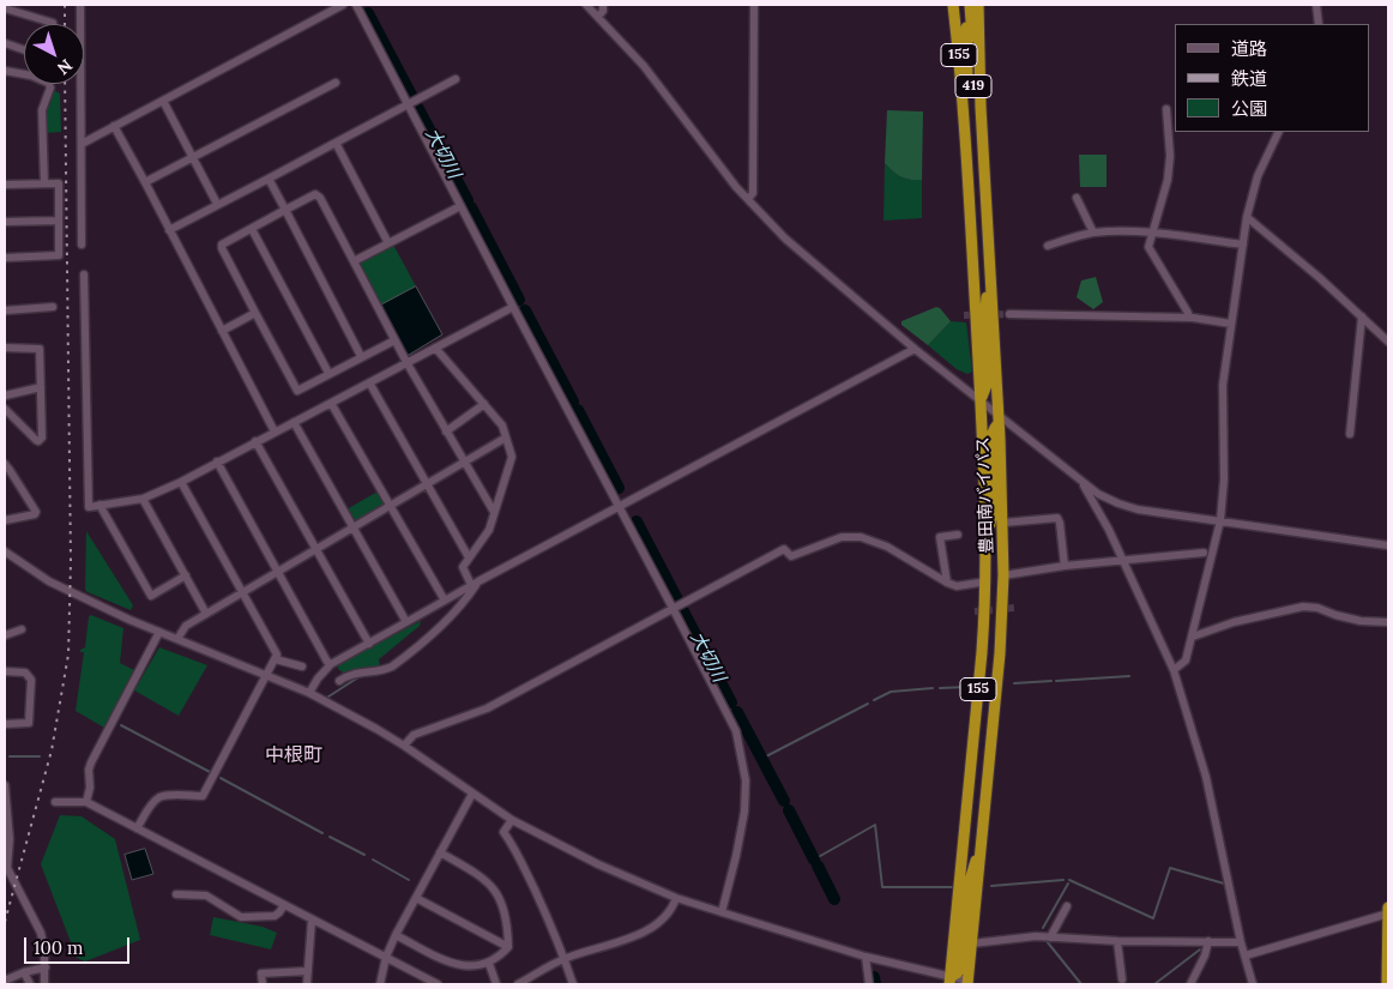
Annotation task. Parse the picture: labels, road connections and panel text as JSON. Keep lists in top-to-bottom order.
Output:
{
  "streets": {
    "highway": ["155", "419", "豊田南バイパス"]
  },
  "crossings": [
    ["155", "豊田南バイパス"],
    ["419", "豊田南バイパス"]
  ],
  "districts": ["中根町"],
  "water": ["大切川"],
  "legend": ["道路", "鉄道", "公園"],
  "scale_bar": "100 m",
  "north": "bottom right"
}
